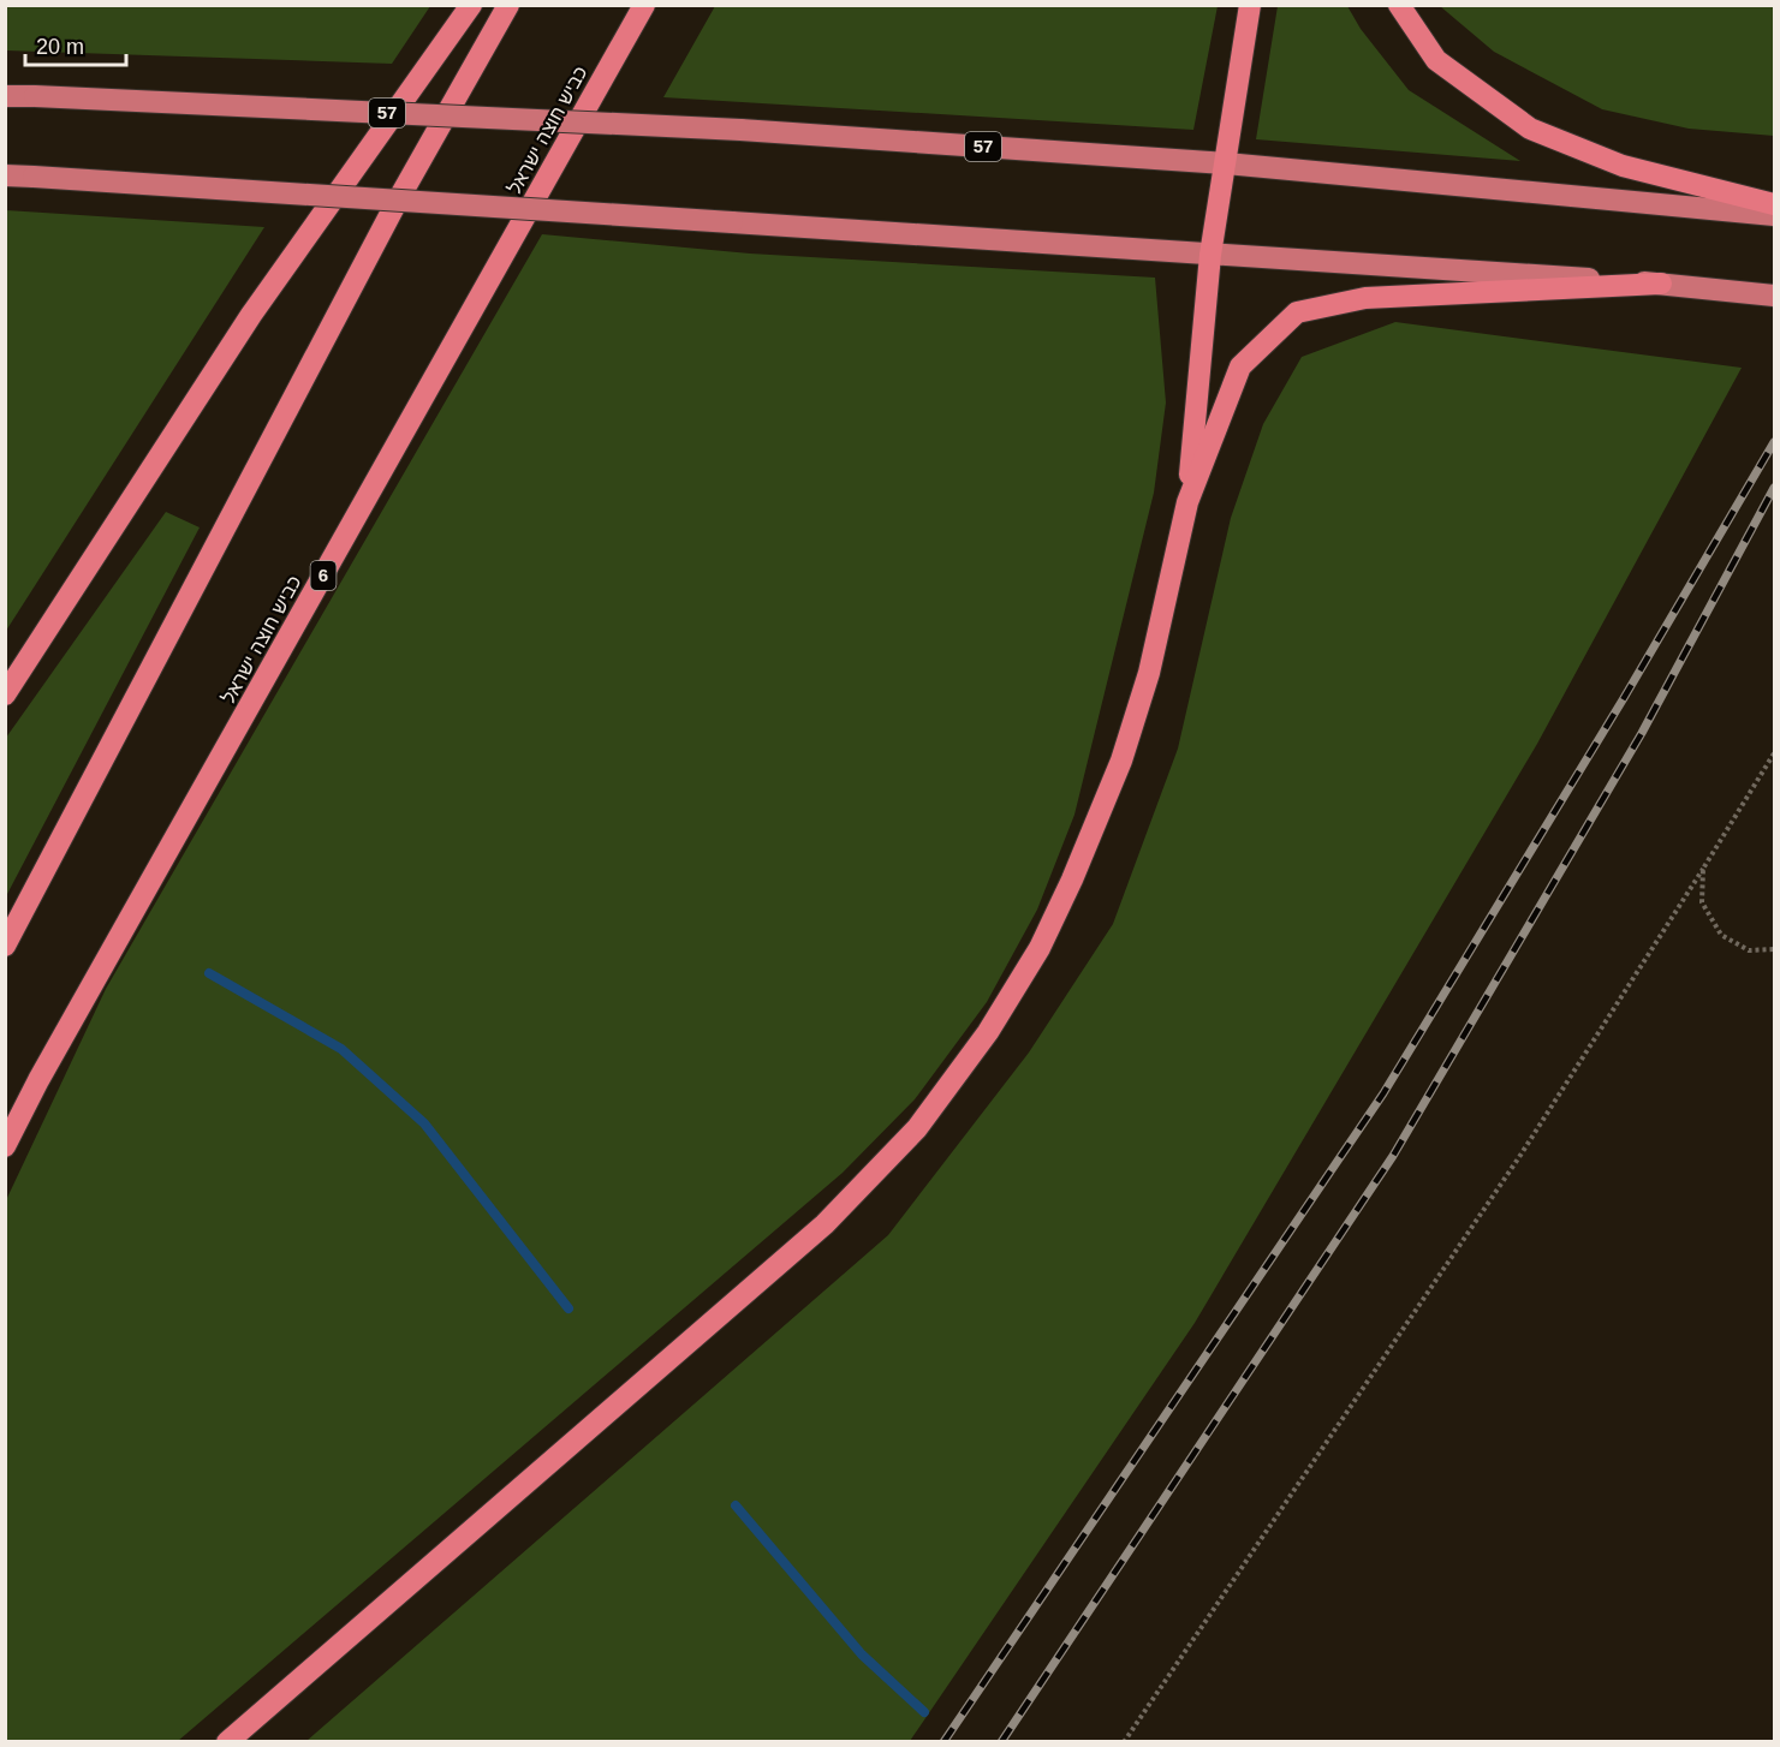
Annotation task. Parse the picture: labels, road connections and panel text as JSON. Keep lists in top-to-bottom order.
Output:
{
  "streets": {
    "highway": ["57", "כביש חוצה ישראל", "6"]
  },
  "scale_bar": "20 m"
}
